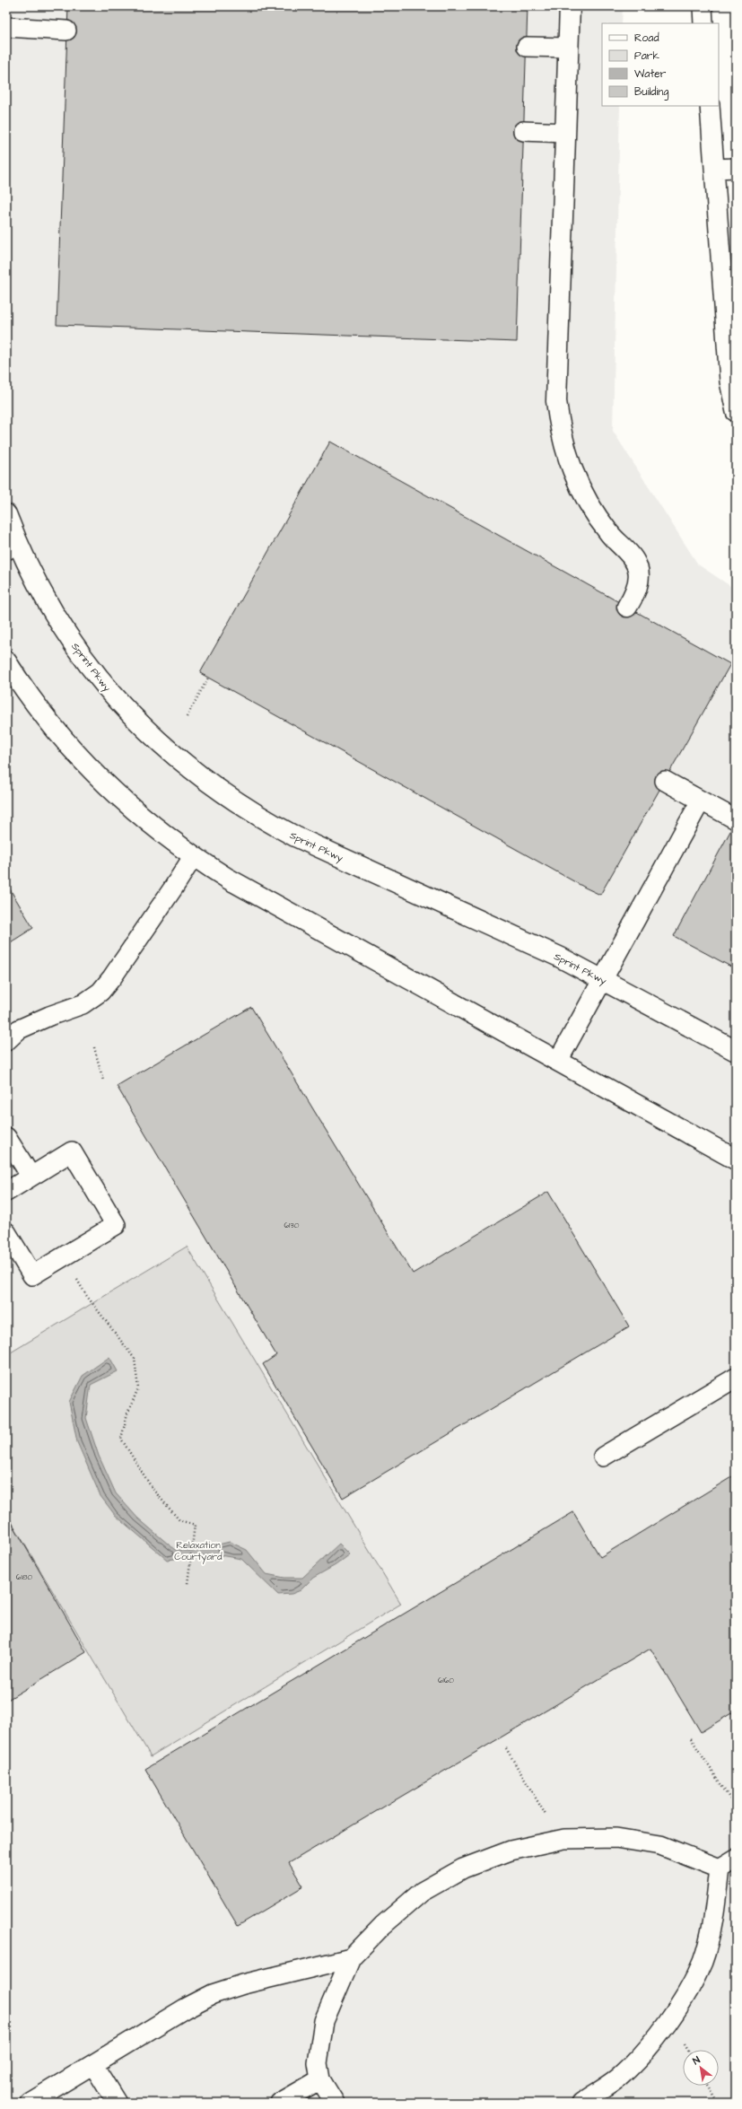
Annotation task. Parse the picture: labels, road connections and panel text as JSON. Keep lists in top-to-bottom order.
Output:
{
  "streets": {
    "street": ["Sprint Pkwy"]
  },
  "parks": ["Relaxation Courtyard"],
  "house_numbers": ["6130", "6180", "6160"],
  "legend": [
    "Road",
    "Park",
    "Water",
    "Building"
  ],
  "north": "top left"
}
